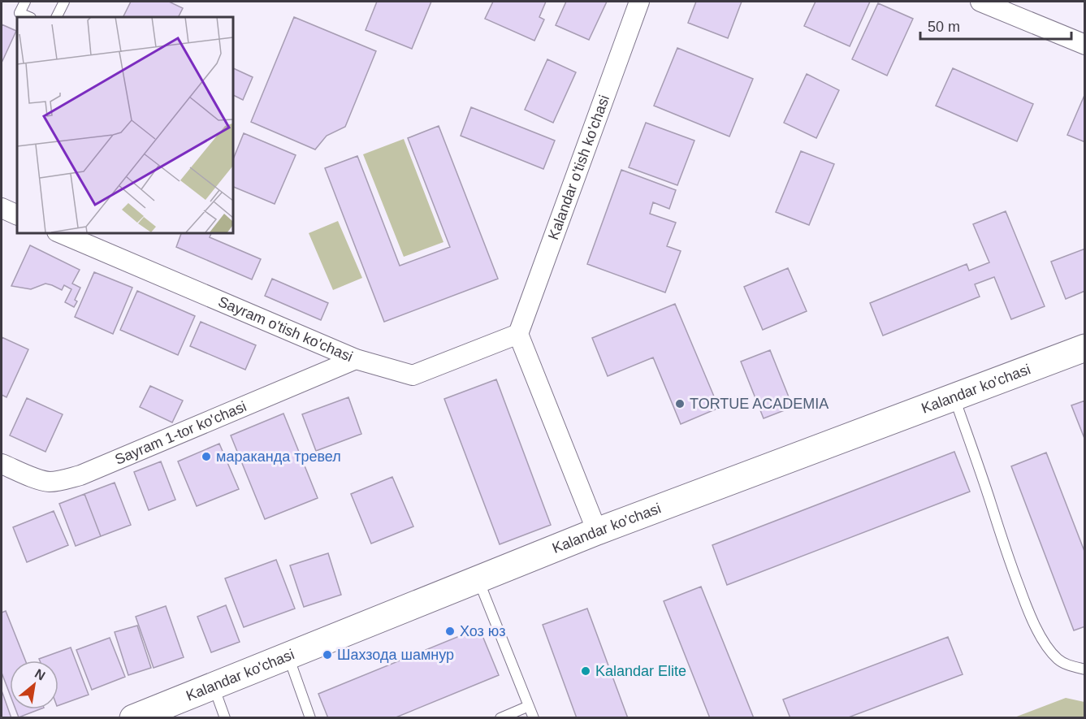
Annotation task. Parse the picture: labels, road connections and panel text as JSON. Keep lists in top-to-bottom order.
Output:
{
  "streets": {
    "street": [
      "Kalandar o'tish ko'chasi",
      "Sayram o'tish ko'chasi",
      "Kalandar ko'chasi",
      "Sayram 1-tor ko'chasi"
    ]
  },
  "crossings": [
    ["Kalandar o'tish ko'chasi", "Sayram o'tish ko'chasi"],
    ["Sayram o'tish ko'chasi", "Sayram 1-tor ko'chasi"]
  ],
  "places": [
    "TORTUE ACADEMIA",
    "мараканда тревел",
    "Хоз юз",
    "Шахзода шамнур",
    "Kalandar Elite"
  ],
  "scale_bar": "50 m",
  "north": "top right"
}
